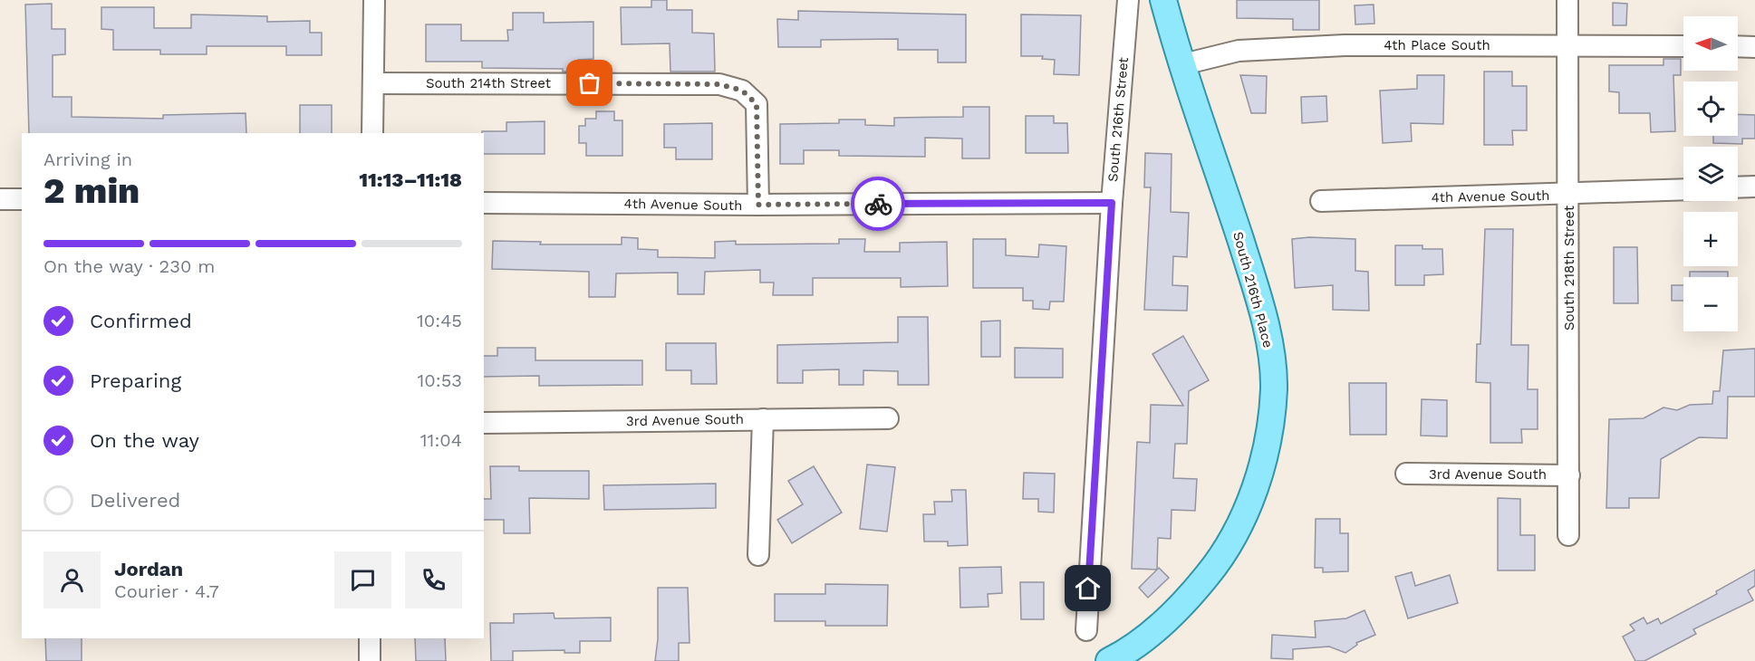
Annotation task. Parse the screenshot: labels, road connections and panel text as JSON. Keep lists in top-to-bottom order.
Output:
{
  "streets": {
    "main road": ["South 216th Place"],
    "street": [
      "4th Place South",
      "South 214th Street",
      "South 216th Street",
      "4th Avenue South",
      "South 218th Street",
      "3rd Avenue South"
    ]
  },
  "crossings": [
    ["4th Place South", "South 218th Street"],
    ["4th Place South", "South 216th Place"],
    ["South 214th Street", "4th Avenue South"],
    ["South 216th Street", "4th Avenue South"],
    ["4th Avenue South", "South 218th Street"],
    ["South 218th Street", "3rd Avenue South"]
  ],
  "north": "left",
  "page": {
    "map_buttons": ["+", "−"],
    "heading": ["2 min", "Arriving in", "11:13–11:18"],
    "panel": ["Jordan", "Courier · 4.7"],
    "bar": "On the way · 230 m",
    "list": [
      ["Confirmed", "10:45"],
      ["Preparing", "10:53"],
      ["On the way", "11:04"],
      "Delivered"
    ]
  }
}
